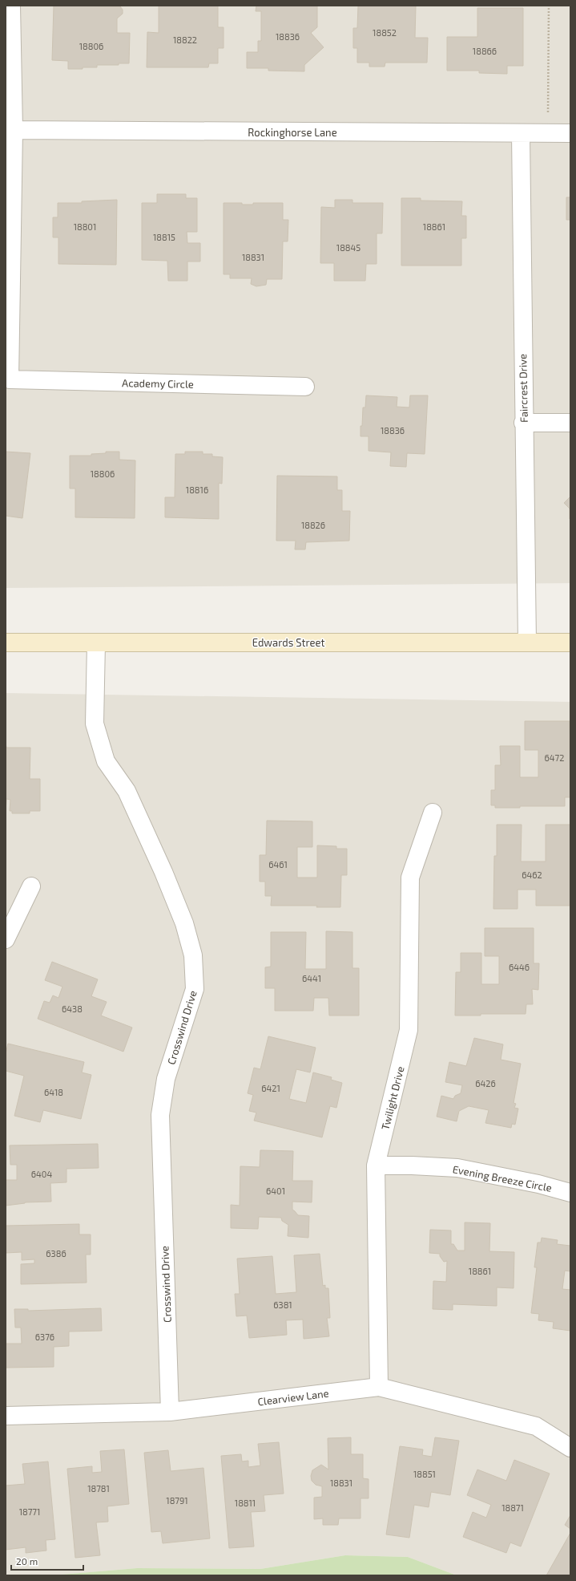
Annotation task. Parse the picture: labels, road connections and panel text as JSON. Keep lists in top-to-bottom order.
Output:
{
  "streets": {
    "main road": ["Edwards Street"],
    "street": [
      "Rockinghorse Lane",
      "Academy Circle",
      "Faircrest Drive",
      "Crosswind Drive",
      "Twilight Drive",
      "Evening Breeze Circle",
      "Clearview Lane"
    ]
  },
  "crossings": [
    ["Rockinghorse Lane", "Academy Circle"],
    ["Rockinghorse Lane", "Faircrest Drive"],
    ["Faircrest Drive", "Edwards Street"],
    ["Edwards Street", "Crosswind Drive"],
    ["Crosswind Drive", "Clearview Lane"],
    ["Twilight Drive", "Evening Breeze Circle"],
    ["Twilight Drive", "Clearview Lane"]
  ],
  "house_numbers": [
    "18852",
    "18836",
    "18822",
    "18806",
    "18866",
    "18801",
    "18861",
    "18815",
    "18845",
    "18831",
    "18836",
    "18806",
    "18816",
    "18826",
    "6472",
    "6461",
    "6462",
    "6446",
    "6441",
    "6438",
    "6426",
    "6421",
    "6418",
    "6404",
    "6401",
    "6386",
    "18861",
    "6381",
    "6376",
    "18851",
    "18831",
    "18781",
    "18791",
    "18811",
    "18871",
    "18771"
  ],
  "scale_bar": "20 m"
}
